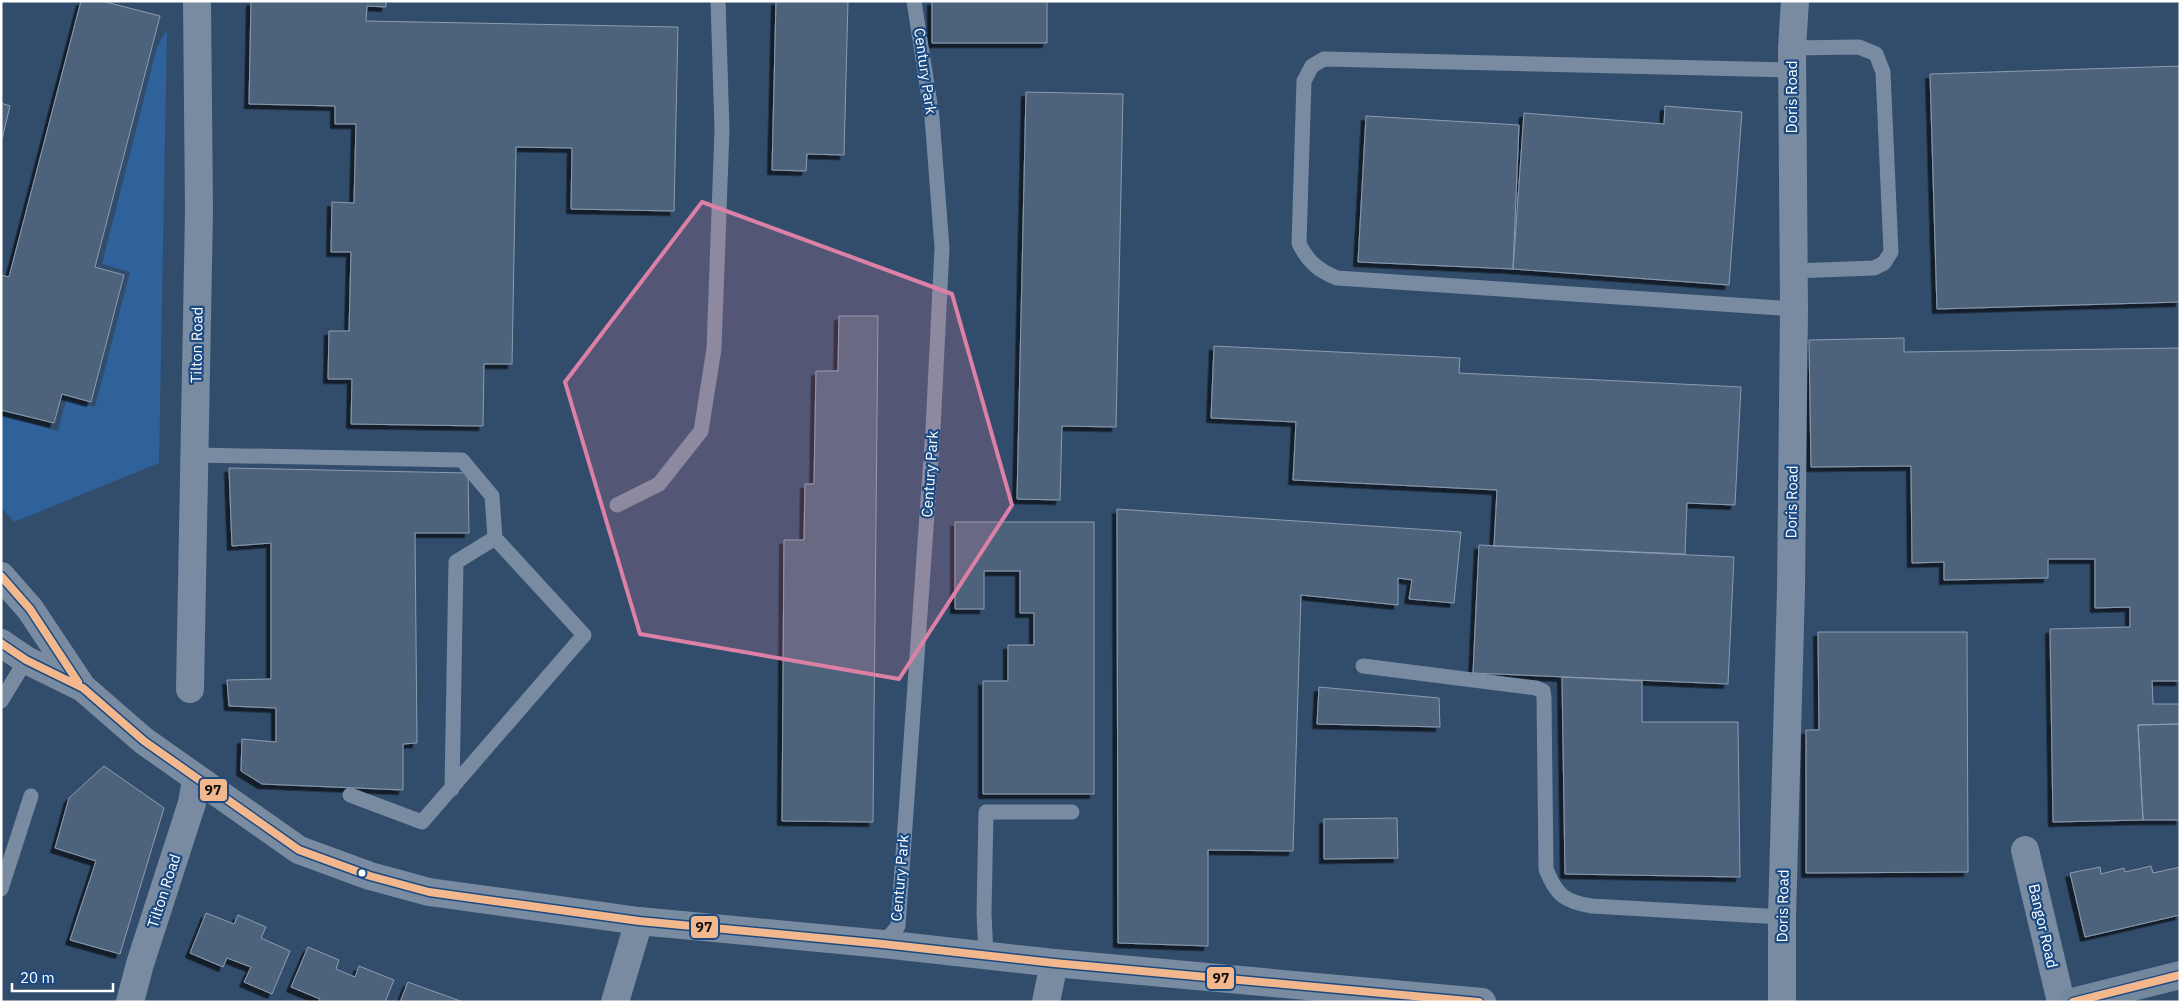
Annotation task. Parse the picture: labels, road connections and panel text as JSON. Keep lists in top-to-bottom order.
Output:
{
  "streets": {
    "street": ["Doris Road", "Tilton Road", "Bangor Road"],
    "lane": ["Century Park"]
  },
  "lines": ["transit line 97"],
  "scale_bar": "20 m"
}
